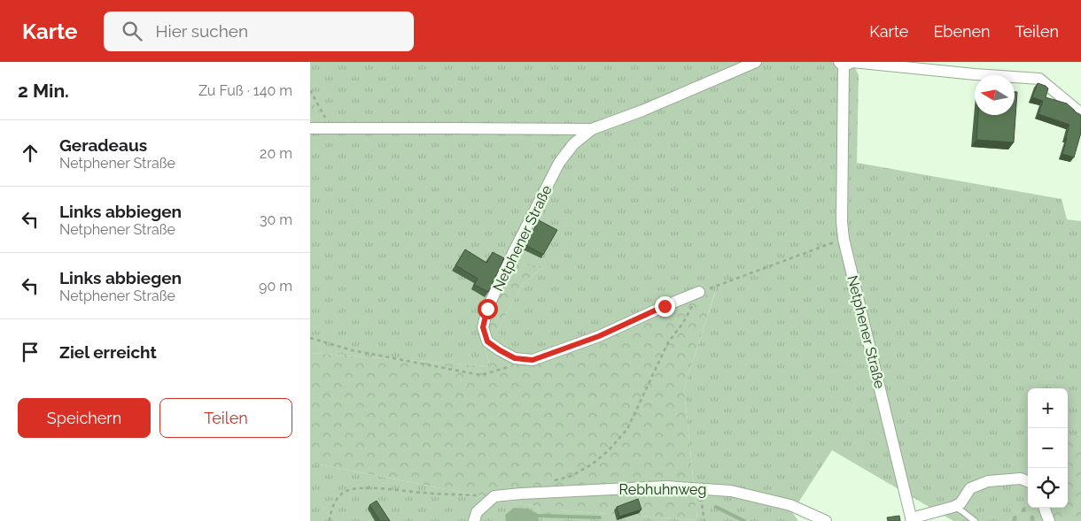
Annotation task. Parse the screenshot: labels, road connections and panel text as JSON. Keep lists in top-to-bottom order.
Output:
{
  "streets": {
    "street": ["Netphener Straße", "Rebhuhnweg"]
  },
  "north": "left",
  "page": {
    "header": "Karte",
    "search": "Hier suchen",
    "nav": ["Karte", "Ebenen", "Teilen"],
    "heading": ["2 Min.", "Zu Fuß · 140 m"],
    "list": [
      ["Geradeaus", "Netphener Straße", "20 m"],
      ["Links abbiegen", "Netphener Straße", "30 m"],
      ["Links abbiegen", "Netphener Straße", "90 m"],
      "Ziel erreicht"
    ],
    "buttons": ["Speichern", "Teilen"],
    "map_buttons": ["+", "−"]
  }
}
